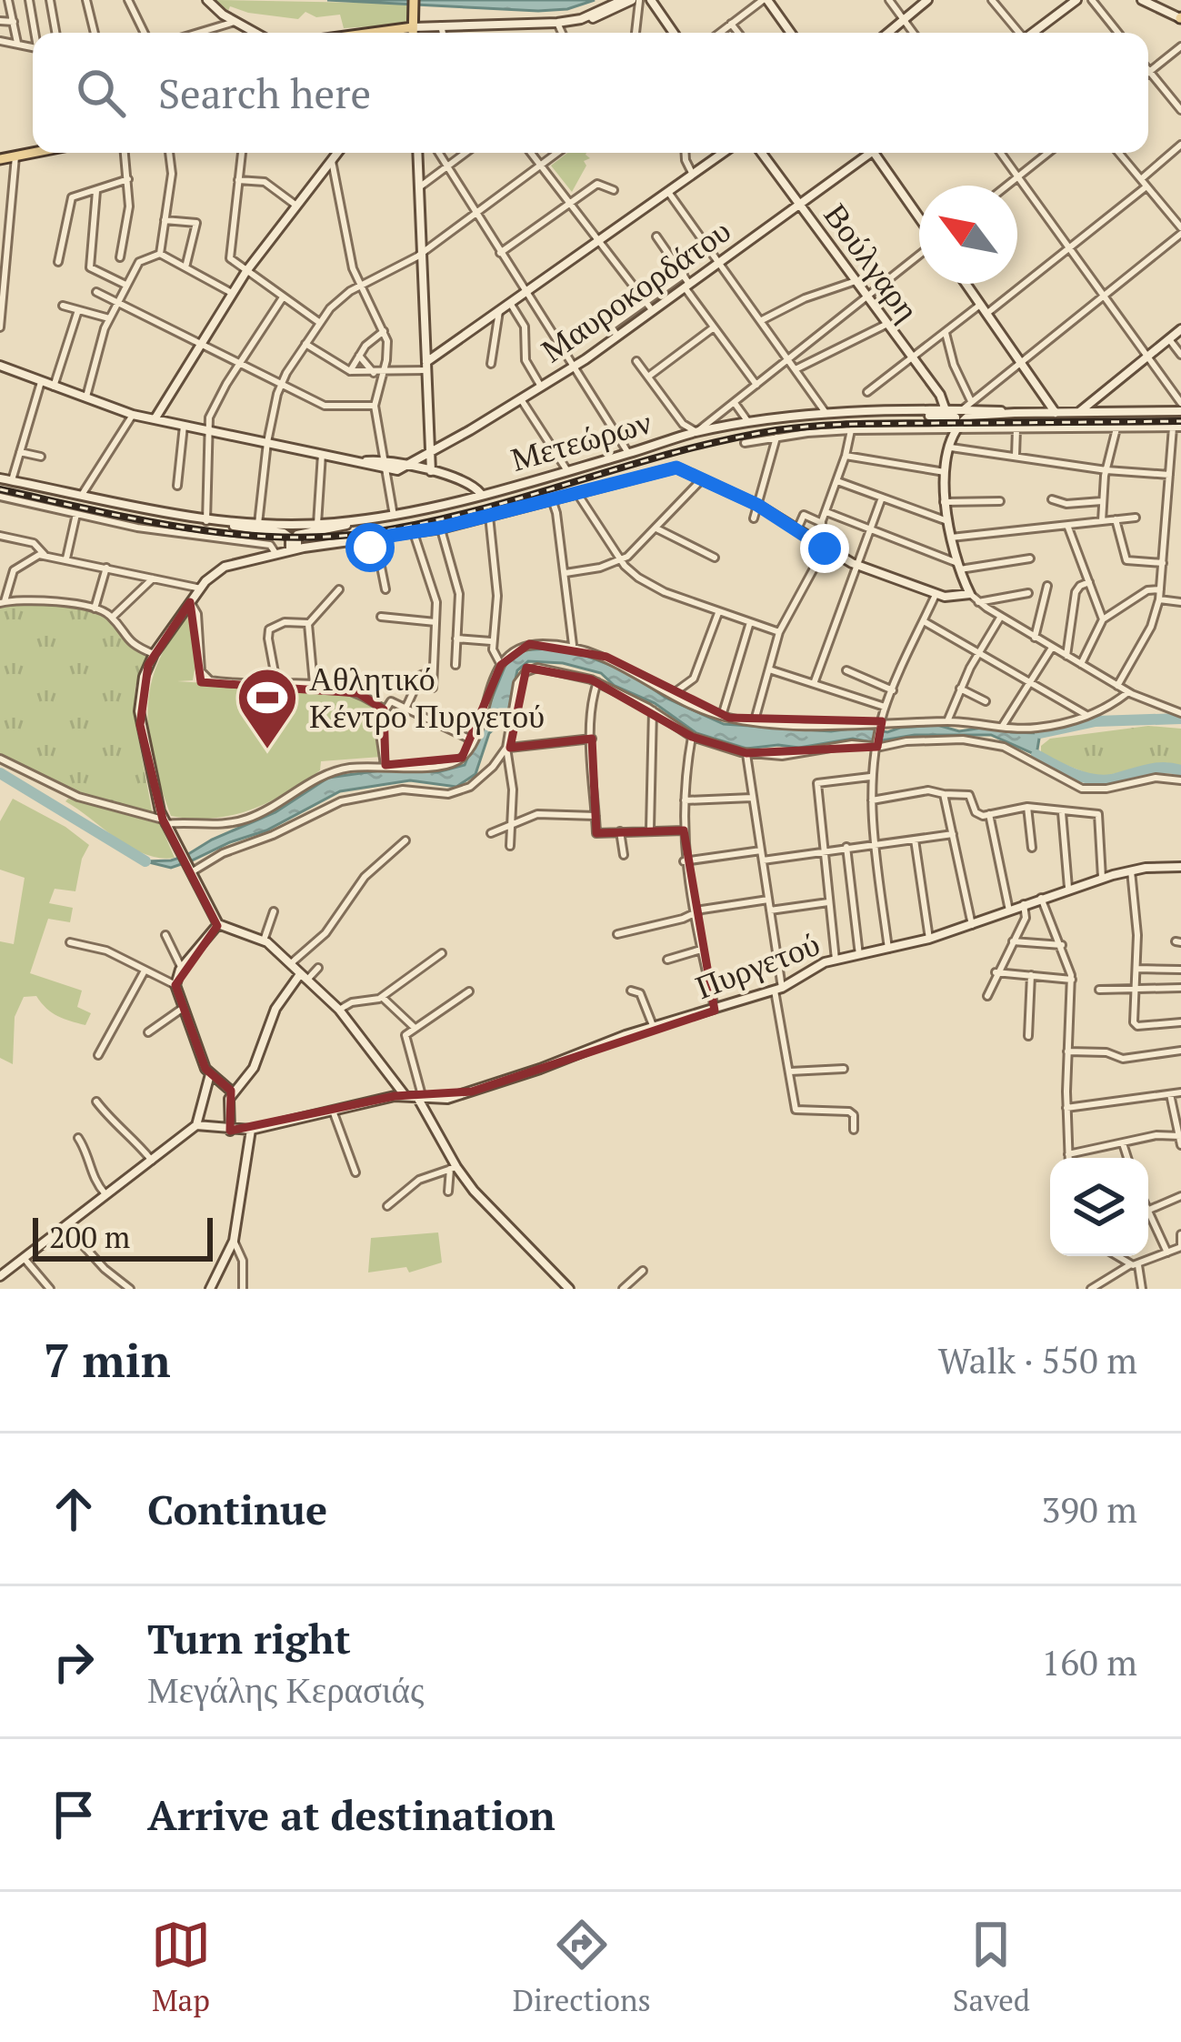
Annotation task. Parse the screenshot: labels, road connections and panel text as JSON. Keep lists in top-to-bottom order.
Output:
{
  "streets": {
    "street": [
      "Βούλγαρη",
      "Μαυροκορδάτου",
      "Μετεώρων",
      "Πυργετού"
    ]
  },
  "crossings": [
    ["Βούλγαρη", "Μαυροκορδάτου"],
    ["Βούλγαρη", "Μετεώρων"]
  ],
  "places": {
    "sports": ["Αθλητικό Κέντρο Πυργετού"]
  },
  "scale_bar": "200 m",
  "north": "top left",
  "page": {
    "search": "Search here",
    "scale": "200 m",
    "heading": ["7 min", "Walk · 550 m"],
    "list": [
      ["Continue", "390 m"],
      ["Turn right", "Μεγάλης Κερασιάς", "160 m"],
      "Arrive at destination"
    ],
    "nav": ["Map", "Directions", "Saved"]
  }
}
